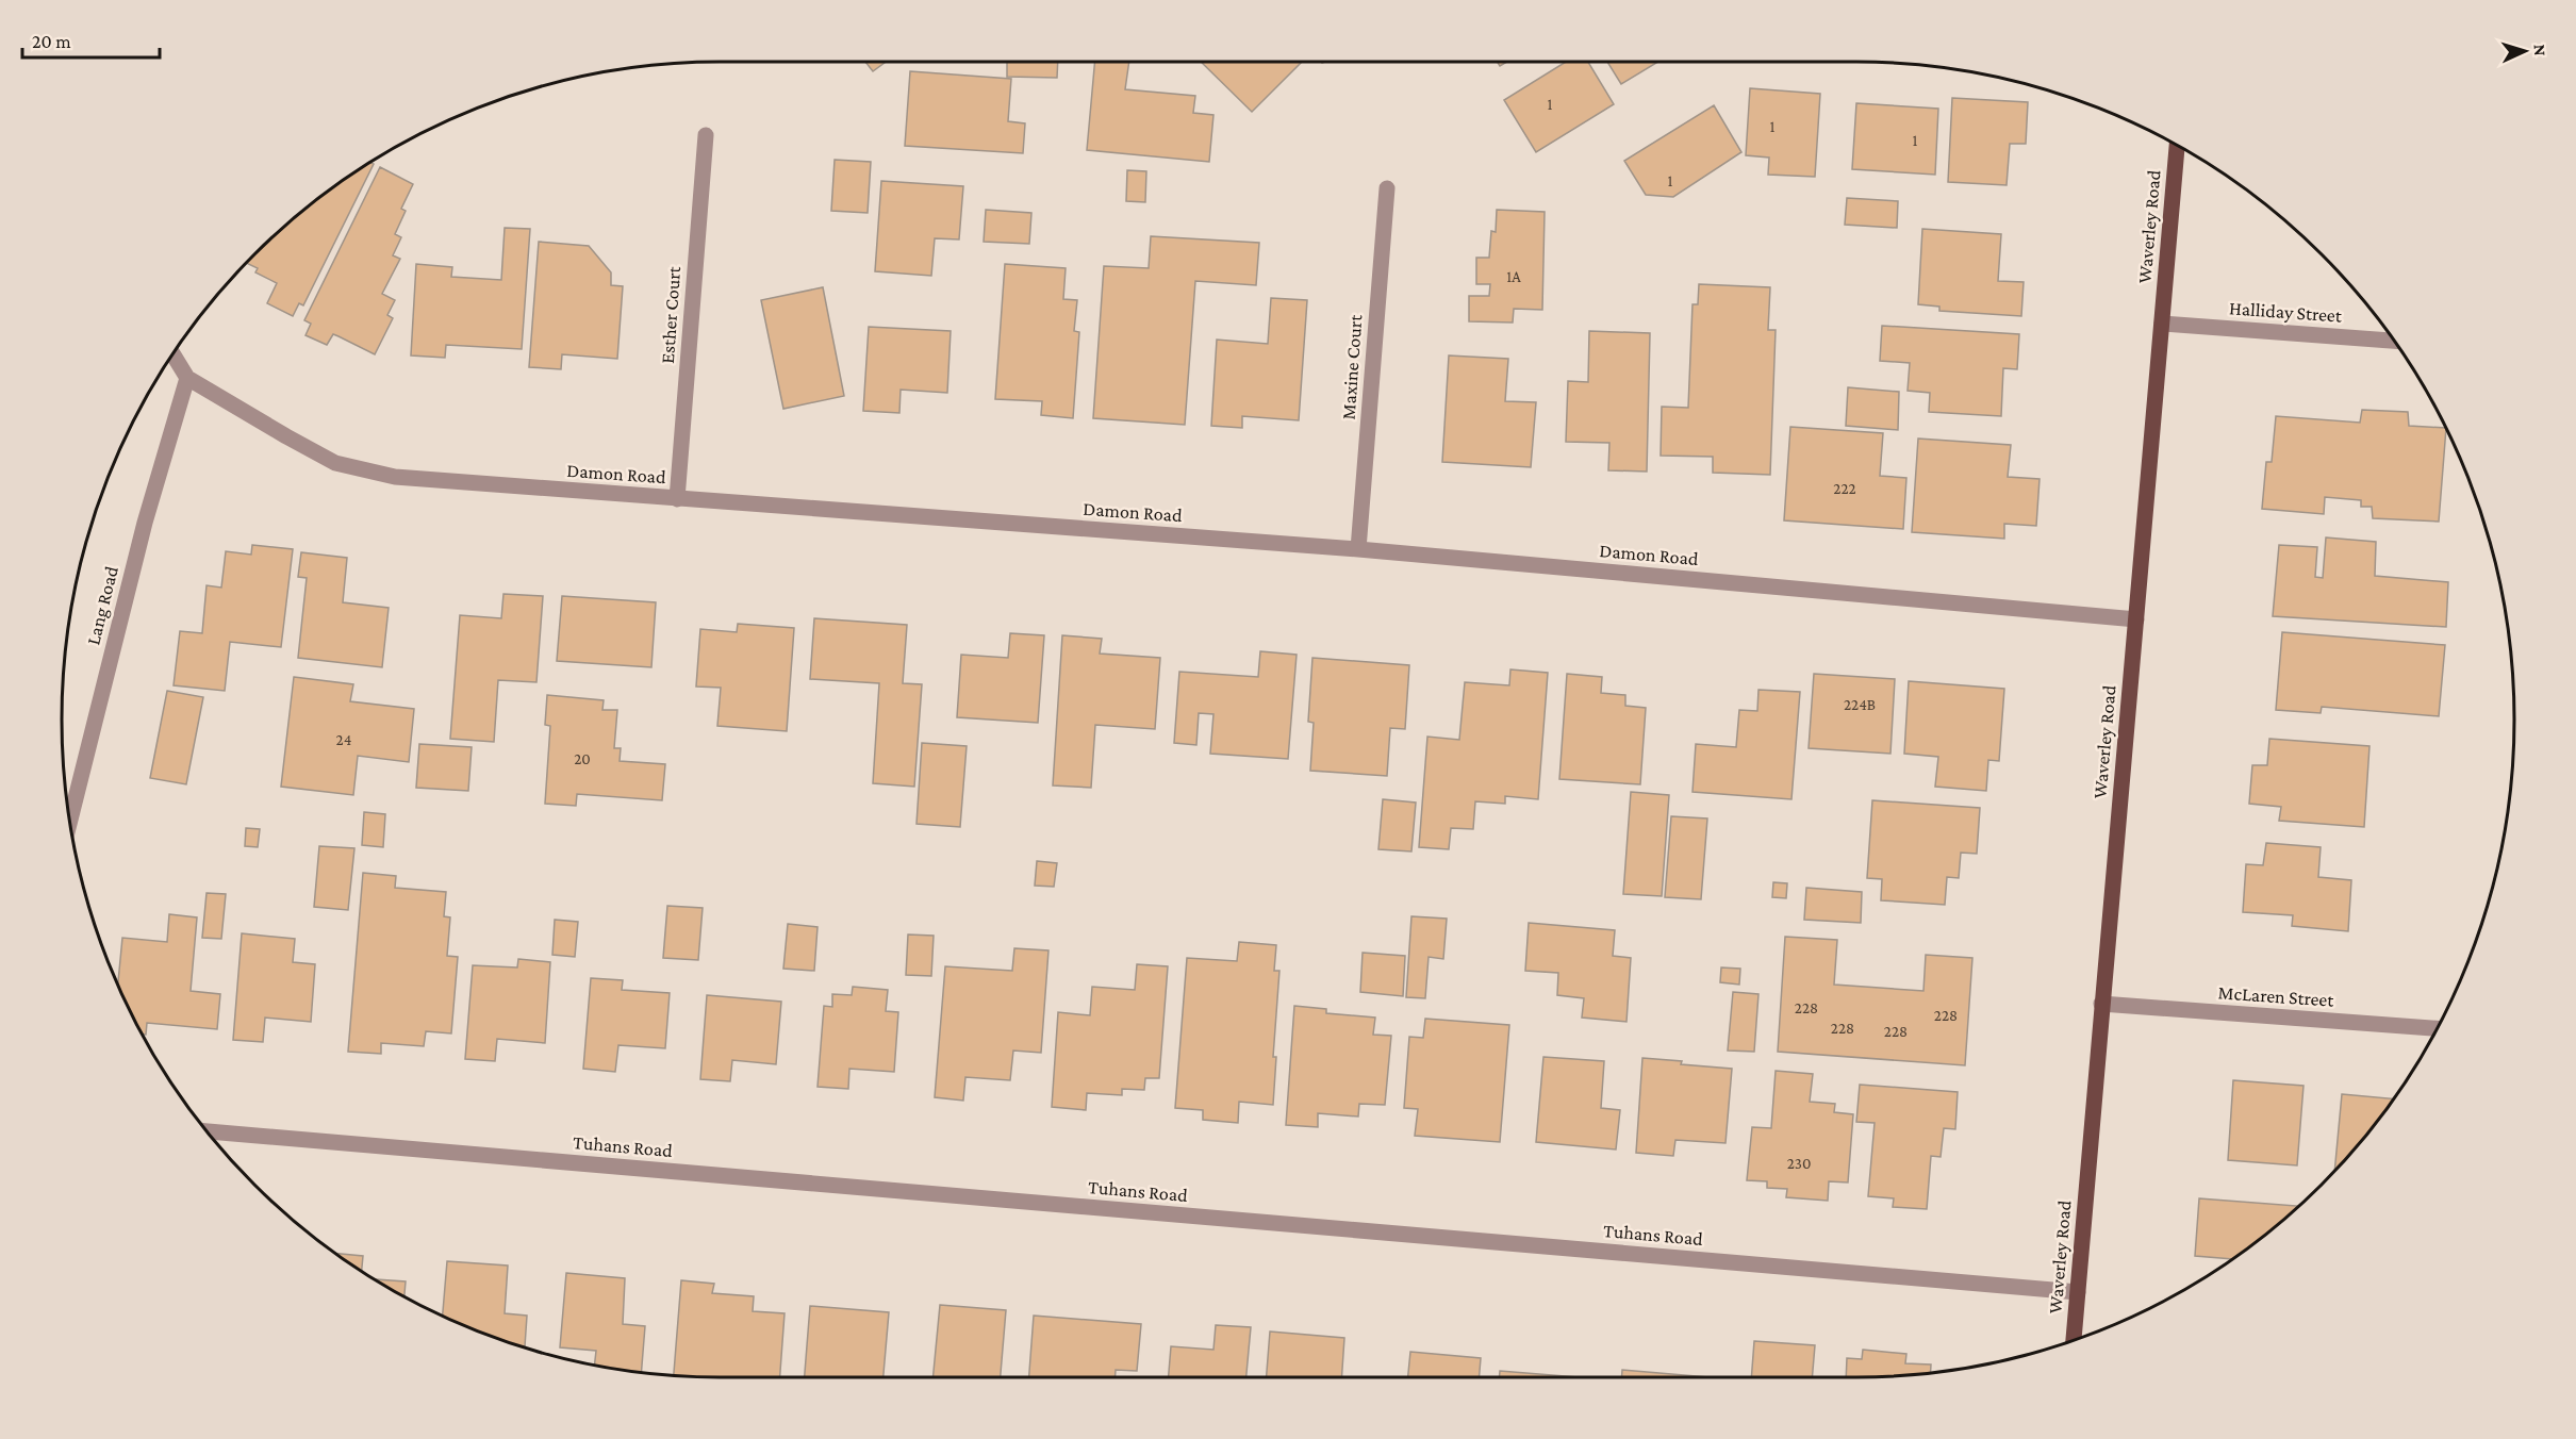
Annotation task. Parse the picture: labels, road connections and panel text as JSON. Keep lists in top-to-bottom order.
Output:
{
  "streets": {
    "main road": ["Waverley Road"],
    "street": [
      "Halliday Street",
      "Esther Court",
      "Maxine Court",
      "Damon Road",
      "Lang Road",
      "McLaren Street",
      "Tuhans Road"
    ]
  },
  "crossings": [
    ["Waverley Road", "Halliday Street"],
    ["Waverley Road", "Damon Road"],
    ["Waverley Road", "McLaren Street"],
    ["Waverley Road", "Tuhans Road"],
    ["Esther Court", "Damon Road"],
    ["Maxine Court", "Damon Road"],
    ["Damon Road", "Lang Road"]
  ],
  "house_numbers": [
    "1",
    "1",
    "1",
    "1",
    "1A",
    "222",
    "224B",
    "24",
    "20",
    "228",
    "228",
    "228",
    "228",
    "230"
  ],
  "scale_bar": "20 m",
  "north": "right"
}
